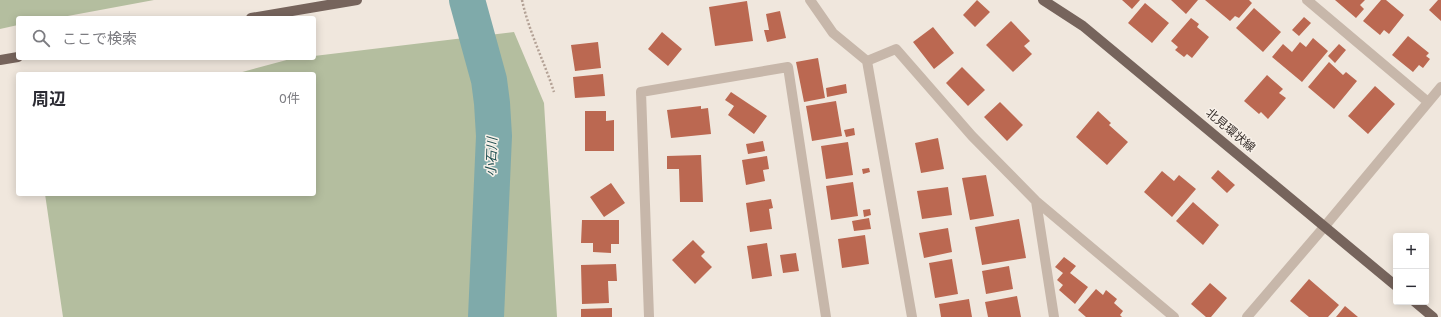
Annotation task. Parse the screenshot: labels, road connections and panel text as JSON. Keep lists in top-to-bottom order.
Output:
{
  "streets": {
    "main road": ["北見環状線"]
  },
  "water": ["小石川"],
  "page": {
    "search": "ここで検索",
    "heading": ["周辺", "0件"],
    "map_buttons": ["+", "−"]
  }
}
